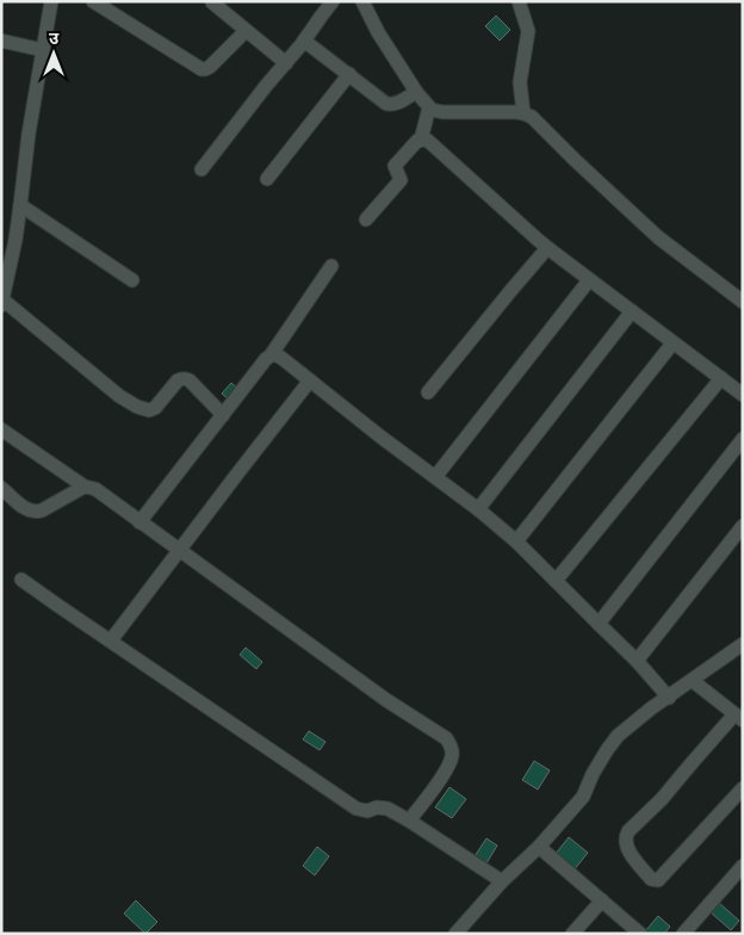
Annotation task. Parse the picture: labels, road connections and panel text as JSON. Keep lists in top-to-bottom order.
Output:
{
  "north": "top"
}
